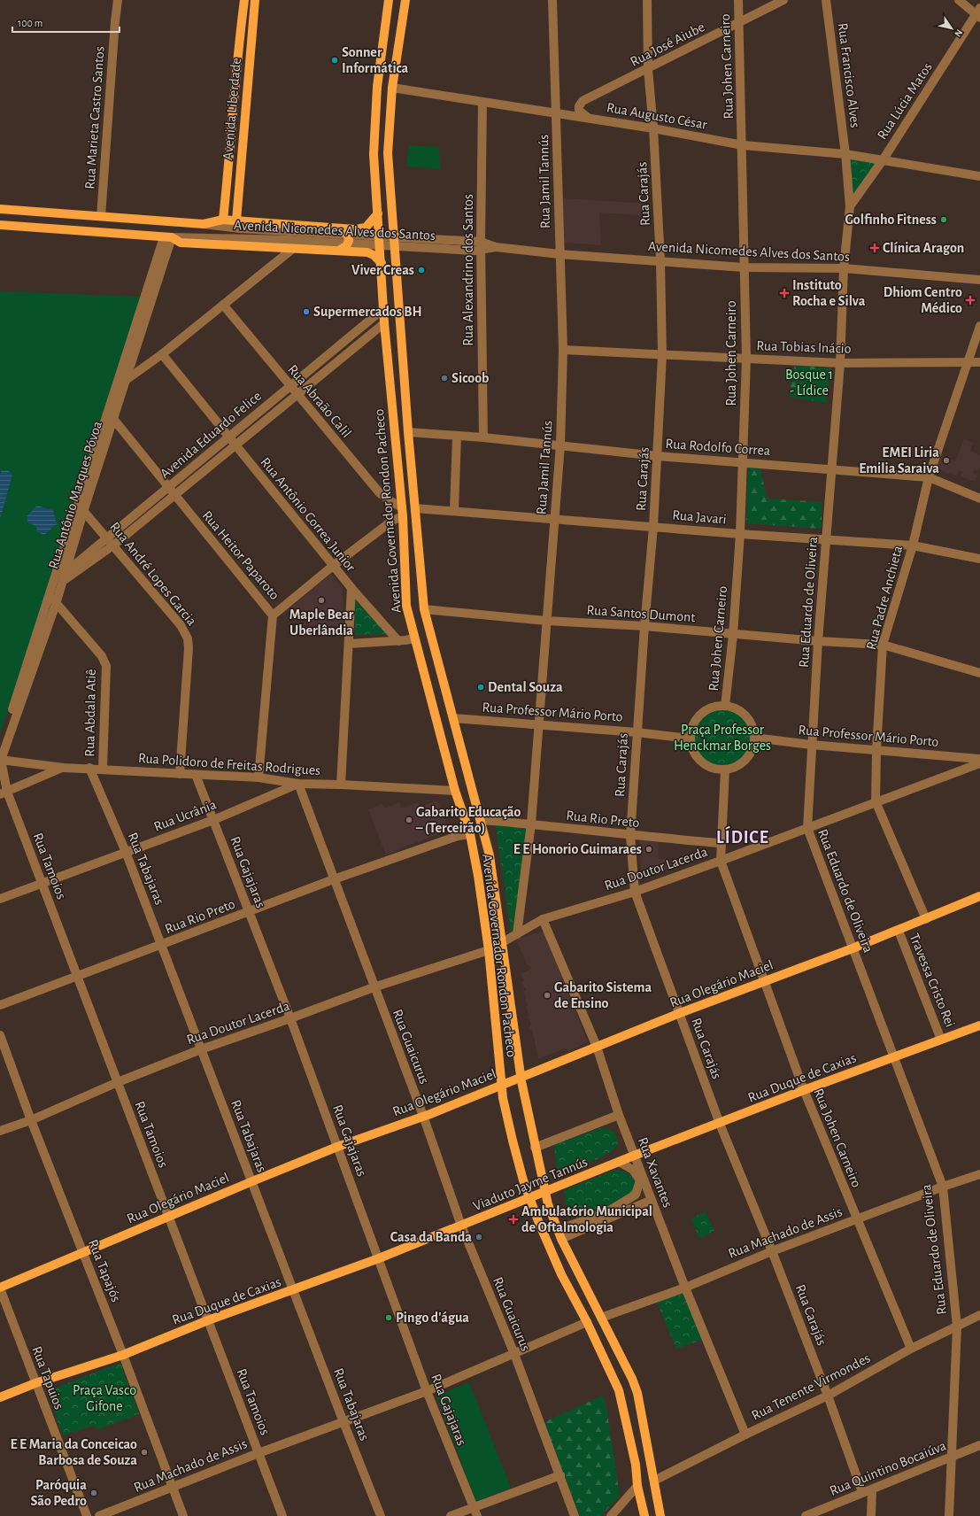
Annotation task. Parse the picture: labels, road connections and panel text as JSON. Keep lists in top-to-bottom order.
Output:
{
  "streets": {
    "main road": [
      "Avenida Liberdade",
      "Avenida Nicomedes Alves dos Santos",
      "Avenida Governador Rondon Pacheco",
      "Rua Olegário Maciel",
      "Rua Duque de Caxias",
      "Viaduto Jayme Tannús"
    ],
    "street": [
      "Rua José Aiube",
      "Rua Johen Carneiro",
      "Rua Francisco Alves",
      "Rua Lúcia Matos",
      "Rua Augusto César",
      "Rua Marieta Castro Santos",
      "Rua Jamil Tannús",
      "Rua Carajás",
      "Rua Alexandrino dos Santos",
      "Rua Tobias Inácio",
      "Rua Abraão Calil",
      "Avenida Eduardo Felice",
      "Rua Rodolfo Correa",
      "Rua Antônio Marques Póvoa",
      "Rua Antônio Correa Junior",
      "Rua Javari",
      "Rua Heitor Paparoto",
      "Rua André Lopes Garcia",
      "Rua Padre Anchieta",
      "Rua Eduardo de Oliveira",
      "Rua Santos Dumont",
      "Rua Professor Mário Porto",
      "Rua Abdala Atiê",
      "Rua Polidoro de Freitas Rodrigues",
      "Rua Ucrânia",
      "Rua Rio Preto",
      "Rua Tamoios",
      "Rua Tabajaras",
      "Rua Doutor Lacerda",
      "Rua Gajajaras",
      "Travessa Cristo Rei",
      "Rua Guaicurus",
      "Rua Xavantes",
      "Rua Machado de Assis",
      "Rua Tapajós",
      "Rua Tapuios",
      "Rua Tenente Virmondes",
      "Rua Quintino Bocaiúva"
    ]
  },
  "crossings": [
    ["Rua José Aiube", "Rua Johen Carneiro"],
    ["Rua José Aiube", "Rua Augusto César"],
    ["Rua José Aiube", "Rua Carajás"],
    ["Rua Johen Carneiro", "Rua Augusto César"],
    ["Rua Johen Carneiro", "Avenida Nicomedes Alves dos Santos"],
    ["Rua Johen Carneiro", "Rua Tobias Inácio"],
    ["Rua Johen Carneiro", "Rua Rodolfo Correa"],
    ["Rua Johen Carneiro", "Rua Javari"],
    ["Rua Johen Carneiro", "Rua Santos Dumont"],
    ["Rua Johen Carneiro", "Rua Professor Mário Porto"],
    ["Rua Johen Carneiro", "Rua Rio Preto"],
    ["Rua Johen Carneiro", "Rua Doutor Lacerda"],
    ["Rua Johen Carneiro", "Rua Olegário Maciel"],
    ["Rua Johen Carneiro", "Rua Duque de Caxias"],
    ["Rua Johen Carneiro", "Rua Machado de Assis"],
    ["Rua Johen Carneiro", "Rua Tenente Virmondes"],
    ["Rua Francisco Alves", "Rua Augusto César"],
    ["Rua Francisco Alves", "Rua Eduardo de Oliveira"],
    ["Rua Lúcia Matos", "Rua Augusto César"],
    ["Rua Lúcia Matos", "Rua Eduardo de Oliveira"],
    ["Avenida Liberdade", "Avenida Nicomedes Alves dos Santos"],
    ["Rua Augusto César", "Rua Jamil Tannús"],
    ["Rua Augusto César", "Rua Carajás"],
    ["Rua Augusto César", "Rua Alexandrino dos Santos"],
    ["Rua Augusto César", "Avenida Governador Rondon Pacheco"],
    ["Rua Augusto César", "Rua Eduardo de Oliveira"],
    ["Rua Marieta Castro Santos", "Avenida Nicomedes Alves dos Santos"],
    ["Rua Jamil Tannús", "Avenida Nicomedes Alves dos Santos"],
    ["Rua Jamil Tannús", "Rua Tobias Inácio"],
    ["Rua Jamil Tannús", "Rua Rodolfo Correa"],
    ["Rua Jamil Tannús", "Rua Javari"],
    ["Rua Jamil Tannús", "Rua Santos Dumont"],
    ["Rua Jamil Tannús", "Rua Professor Mário Porto"],
    ["Rua Jamil Tannús", "Rua Rio Preto"],
    ["Rua Jamil Tannús", "Rua Doutor Lacerda"],
    ["Rua Carajás", "Avenida Nicomedes Alves dos Santos"],
    ["Rua Carajás", "Rua Tobias Inácio"],
    ["Rua Carajás", "Rua Rodolfo Correa"],
    ["Rua Carajás", "Rua Javari"],
    ["Rua Carajás", "Rua Santos Dumont"],
    ["Rua Carajás", "Rua Professor Mário Porto"],
    ["Rua Carajás", "Rua Rio Preto"],
    ["Rua Carajás", "Rua Doutor Lacerda"],
    ["Rua Carajás", "Rua Olegário Maciel"],
    ["Rua Carajás", "Rua Duque de Caxias"],
    ["Rua Carajás", "Rua Machado de Assis"],
    ["Rua Carajás", "Rua Tenente Virmondes"],
    ["Rua Carajás", "Rua Quintino Bocaiúva"],
    ["Avenida Nicomedes Alves dos Santos", "Rua Alexandrino dos Santos"],
    ["Avenida Nicomedes Alves dos Santos", "Rua Antônio Marques Póvoa"],
    ["Avenida Nicomedes Alves dos Santos", "Avenida Governador Rondon Pacheco"],
    ["Avenida Nicomedes Alves dos Santos", "Rua Eduardo de Oliveira"],
    ["Rua Alexandrino dos Santos", "Rua Rodolfo Correa"],
    ["Rua Tobias Inácio", "Rua Padre Anchieta"],
    ["Rua Tobias Inácio", "Rua Eduardo de Oliveira"],
    ["Rua Abraão Calil", "Avenida Eduardo Felice"],
    ["Rua Abraão Calil", "Avenida Governador Rondon Pacheco"],
    ["Avenida Eduardo Felice", "Rua Antônio Marques Póvoa"],
    ["Avenida Eduardo Felice", "Avenida Governador Rondon Pacheco"],
    ["Avenida Eduardo Felice", "Rua Antônio Correa Junior"],
    ["Avenida Eduardo Felice", "Rua Heitor Paparoto"],
    ["Avenida Eduardo Felice", "Rua André Lopes Garcia"],
    ["Avenida Eduardo Felice", "Rua Abdala Atiê"],
    ["Rua Rodolfo Correa", "Avenida Governador Rondon Pacheco"],
    ["Rua Rodolfo Correa", "Rua Padre Anchieta"],
    ["Rua Rodolfo Correa", "Rua Eduardo de Oliveira"],
    ["Rua Antônio Marques Póvoa", "Rua Heitor Paparoto"],
    ["Rua Antônio Marques Póvoa", "Rua André Lopes Garcia"],
    ["Rua Antônio Marques Póvoa", "Rua Abdala Atiê"],
    ["Rua Antônio Marques Póvoa", "Rua Polidoro de Freitas Rodrigues"],
    ["Rua Antônio Marques Póvoa", "Rua Tamoios"],
    ["Avenida Governador Rondon Pacheco", "Rua Javari"],
    ["Avenida Governador Rondon Pacheco", "Rua Santos Dumont"],
    ["Avenida Governador Rondon Pacheco", "Rua Professor Mário Porto"],
    ["Avenida Governador Rondon Pacheco", "Rua Polidoro de Freitas Rodrigues"],
    ["Avenida Governador Rondon Pacheco", "Rua Rio Preto"],
    ["Avenida Governador Rondon Pacheco", "Rua Doutor Lacerda"],
    ["Avenida Governador Rondon Pacheco", "Rua Machado de Assis"],
    ["Avenida Governador Rondon Pacheco", "Rua Tenente Virmondes"],
    ["Rua Antônio Correa Junior", "Rua Polidoro de Freitas Rodrigues"],
    ["Rua Javari", "Rua Padre Anchieta"],
    ["Rua Javari", "Rua Eduardo de Oliveira"],
    ["Rua Heitor Paparoto", "Rua Polidoro de Freitas Rodrigues"],
    ["Rua André Lopes Garcia", "Rua Polidoro de Freitas Rodrigues"],
    ["Rua Padre Anchieta", "Rua Santos Dumont"],
    ["Rua Padre Anchieta", "Rua Professor Mário Porto"],
    ["Rua Padre Anchieta", "Rua Doutor Lacerda"],
    ["Rua Padre Anchieta", "Rua Olegário Maciel"],
    ["Rua Eduardo de Oliveira", "Rua Santos Dumont"],
    ["Rua Eduardo de Oliveira", "Rua Professor Mário Porto"],
    ["Rua Eduardo de Oliveira", "Rua Doutor Lacerda"],
    ["Rua Eduardo de Oliveira", "Rua Olegário Maciel"],
    ["Rua Eduardo de Oliveira", "Rua Duque de Caxias"],
    ["Rua Eduardo de Oliveira", "Rua Machado de Assis"],
    ["Rua Eduardo de Oliveira", "Rua Tenente Virmondes"],
    ["Rua Eduardo de Oliveira", "Rua Quintino Bocaiúva"],
    ["Rua Abdala Atiê", "Rua Polidoro de Freitas Rodrigues"],
    ["Rua Polidoro de Freitas Rodrigues", "Rua Ucrânia"],
    ["Rua Polidoro de Freitas Rodrigues", "Rua Tamoios"],
    ["Rua Polidoro de Freitas Rodrigues", "Rua Tabajaras"],
    ["Rua Polidoro de Freitas Rodrigues", "Rua Gajajaras"],
    ["Rua Polidoro de Freitas Rodrigues", "Rua Guaicurus"],
    ["Rua Ucrânia", "Rua Tamoios"],
    ["Rua Ucrânia", "Rua Tabajaras"],
    ["Rua Ucrânia", "Rua Gajajaras"],
    ["Rua Ucrânia", "Rua Guaicurus"],
    ["Rua Rio Preto", "Rua Tamoios"],
    ["Rua Rio Preto", "Rua Tabajaras"],
    ["Rua Rio Preto", "Rua Gajajaras"],
    ["Rua Rio Preto", "Rua Guaicurus"],
    ["Rua Tamoios", "Rua Doutor Lacerda"],
    ["Rua Tamoios", "Rua Olegário Maciel"],
    ["Rua Tamoios", "Rua Duque de Caxias"],
    ["Rua Tamoios", "Rua Machado de Assis"],
    ["Rua Tabajaras", "Rua Doutor Lacerda"],
    ["Rua Tabajaras", "Rua Olegário Maciel"],
    ["Rua Tabajaras", "Rua Duque de Caxias"],
    ["Rua Tabajaras", "Rua Machado de Assis"],
    ["Rua Doutor Lacerda", "Rua Gajajaras"],
    ["Rua Doutor Lacerda", "Rua Guaicurus"],
    ["Rua Doutor Lacerda", "Rua Xavantes"],
    ["Rua Doutor Lacerda", "Rua Tapajós"],
    ["Rua Gajajaras", "Rua Olegário Maciel"],
    ["Rua Gajajaras", "Rua Duque de Caxias"],
    ["Rua Gajajaras", "Rua Machado de Assis"],
    ["Travessa Cristo Rei", "Rua Olegário Maciel"],
    ["Travessa Cristo Rei", "Rua Duque de Caxias"],
    ["Rua Olegário Maciel", "Rua Guaicurus"],
    ["Rua Olegário Maciel", "Rua Xavantes"],
    ["Rua Olegário Maciel", "Rua Tapajós"],
    ["Rua Olegário Maciel", "Rua Tapuios"],
    ["Rua Guaicurus", "Rua Duque de Caxias"],
    ["Rua Guaicurus", "Viaduto Jayme Tannús"],
    ["Rua Guaicurus", "Rua Machado de Assis"],
    ["Rua Duque de Caxias", "Rua Xavantes"],
    ["Rua Duque de Caxias", "Viaduto Jayme Tannús"],
    ["Rua Duque de Caxias", "Rua Tapajós"],
    ["Rua Duque de Caxias", "Rua Tapuios"],
    ["Rua Xavantes", "Rua Machado de Assis"],
    ["Rua Xavantes", "Rua Tenente Virmondes"],
    ["Rua Machado de Assis", "Rua Tapajós"]
  ],
  "districts": ["LÍDICE"],
  "parks": ["Bosque 1 - Lídice", "Praça Professor Henckmar Borges", "Praça Vasco Gifone"],
  "places": {
    "other": [
      "Sonner Informática",
      "Golfinho Fitness",
      "Viver Creas",
      "Supermercados BH",
      "Sicoob",
      "EMEI Liria Emilia Saraiva",
      "Maple Bear Uberlândia",
      "Dental Souza",
      "Gabarito Educação – (Terceirão)",
      "E E Honorio Guimaraes",
      "Gabarito Sistema de Ensino",
      "Casa da Banda",
      "Pingo d'água",
      "E E Maria da Conceicao Barbosa de Souza",
      "Paróquia São Pedro"
    ],
    "health": [
      "Clínica Aragon",
      "Instituto Rocha e Silva",
      "Dhiom Centro Médico",
      "Ambulatório Municipal de Oftalmologia"
    ]
  },
  "scale_bar": "100 m",
  "north": "bottom right"
}
